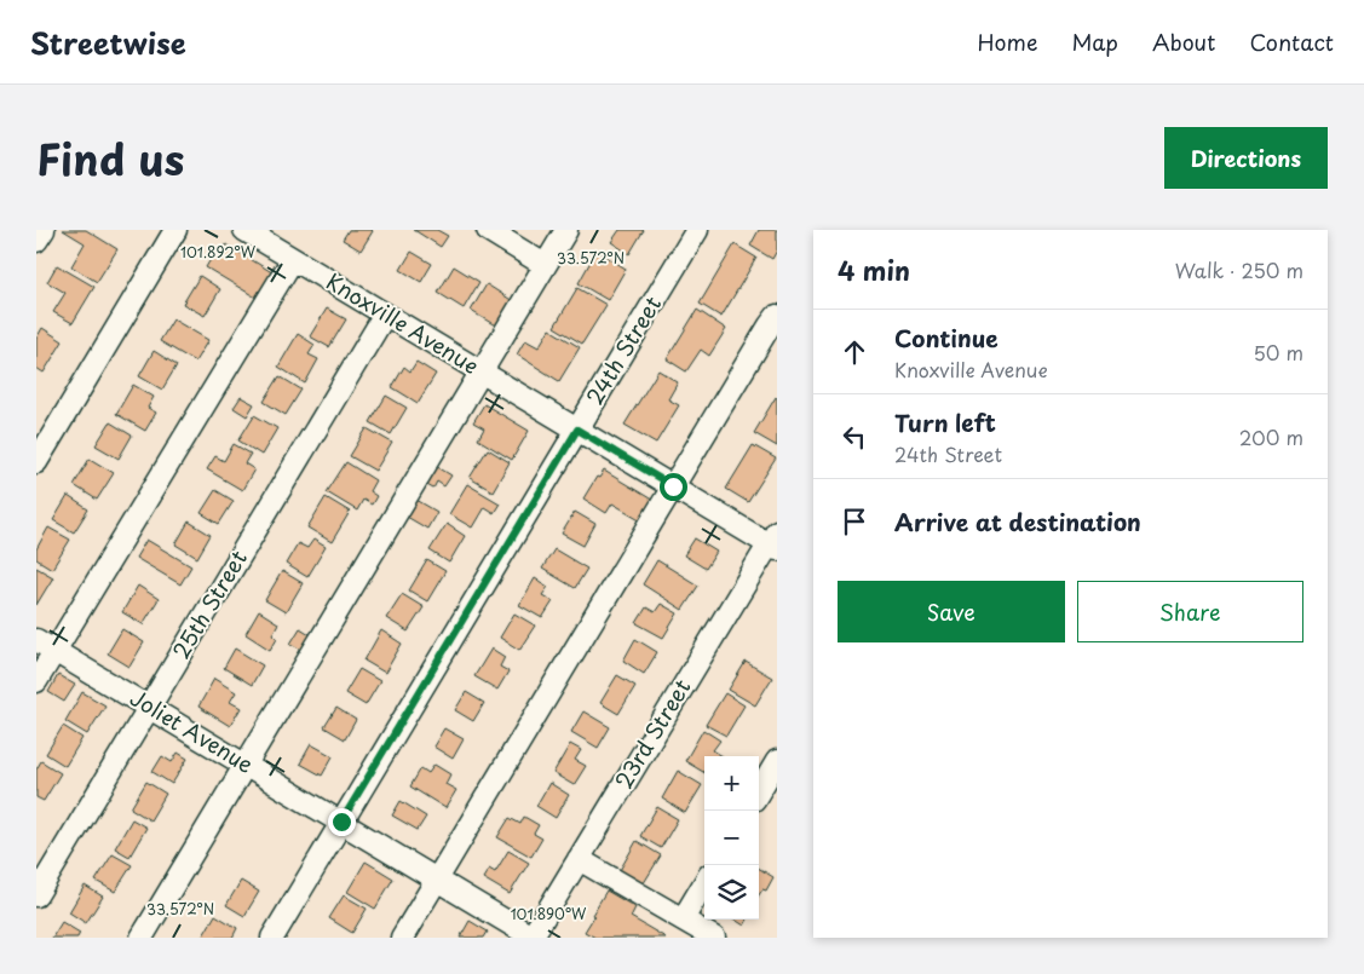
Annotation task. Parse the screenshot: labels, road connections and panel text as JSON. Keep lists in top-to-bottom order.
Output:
{
  "streets": {
    "street": [
      "Knoxville Avenue",
      "24th Street",
      "25th Street",
      "Joliet Avenue",
      "23rd Street"
    ]
  },
  "crossings": [
    ["Knoxville Avenue", "24th Street"],
    ["Knoxville Avenue", "25th Street"],
    ["Knoxville Avenue", "23rd Street"],
    ["24th Street", "Joliet Avenue"],
    ["25th Street", "Joliet Avenue"],
    ["Joliet Avenue", "23rd Street"]
  ],
  "page": {
    "header": "Streetwise",
    "nav": [
      "Home",
      "Map",
      "About",
      "Contact"
    ],
    "title": "Find us",
    "buttons": [
      "Directions",
      ["Save", "Share"]
    ],
    "heading": ["4 min", "Walk · 250 m"],
    "list": [
      ["Continue", "Knoxville Avenue", "50 m"],
      ["Turn left", "24th Street", "200 m"],
      "Arrive at destination"
    ],
    "map_buttons": ["+", "−"]
  },
  "coordinates": ["101.892°W", "33.572°N", "101.890°W"]
}
